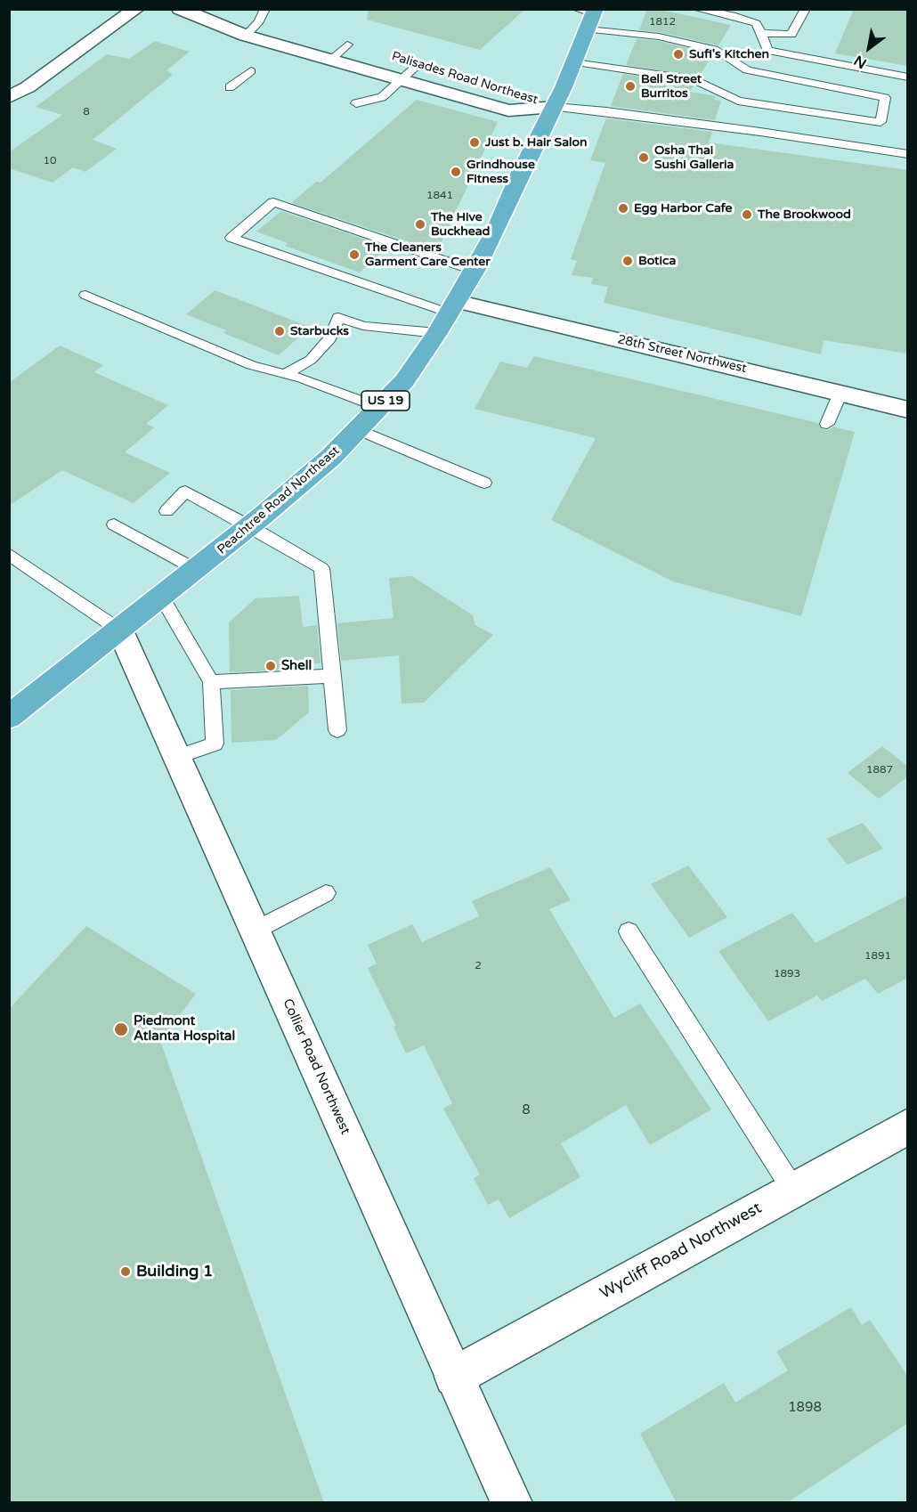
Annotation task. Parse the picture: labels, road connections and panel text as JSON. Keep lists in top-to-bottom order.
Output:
{
  "streets": {
    "highway": ["US 19", "Peachtree Road Northeast"],
    "street": [
      "Palisades Road Northeast",
      "28th Street Northwest",
      "Collier Road Northwest",
      "Wycliff Road Northwest"
    ]
  },
  "crossings": [
    ["Palisades Road Northeast", "Peachtree Road Northeast"],
    ["28th Street Northwest", "Peachtree Road Northeast"],
    ["Peachtree Road Northeast", "Collier Road Northwest"],
    ["Collier Road Northwest", "Wycliff Road Northwest"]
  ],
  "places": [
    "Sufi's Kitchen",
    "Bell Street Burritos",
    "Just b. Hair Salon",
    "Osha Thai Sushi Galleria",
    "Grindhouse Fitness",
    "Egg Harbor Cafe",
    "The Brookwood",
    "The Hive Buckhead",
    "The Cleaners Garment Care Center",
    "Botica",
    "Starbucks",
    "Shell",
    "Piedmont Atlanta Hospital",
    "Building 1"
  ],
  "house_numbers": [
    "1812",
    "8",
    "10",
    "1841",
    "1887",
    "1891",
    "2",
    "1893",
    "8",
    "1898"
  ],
  "north": "bottom left"
}
